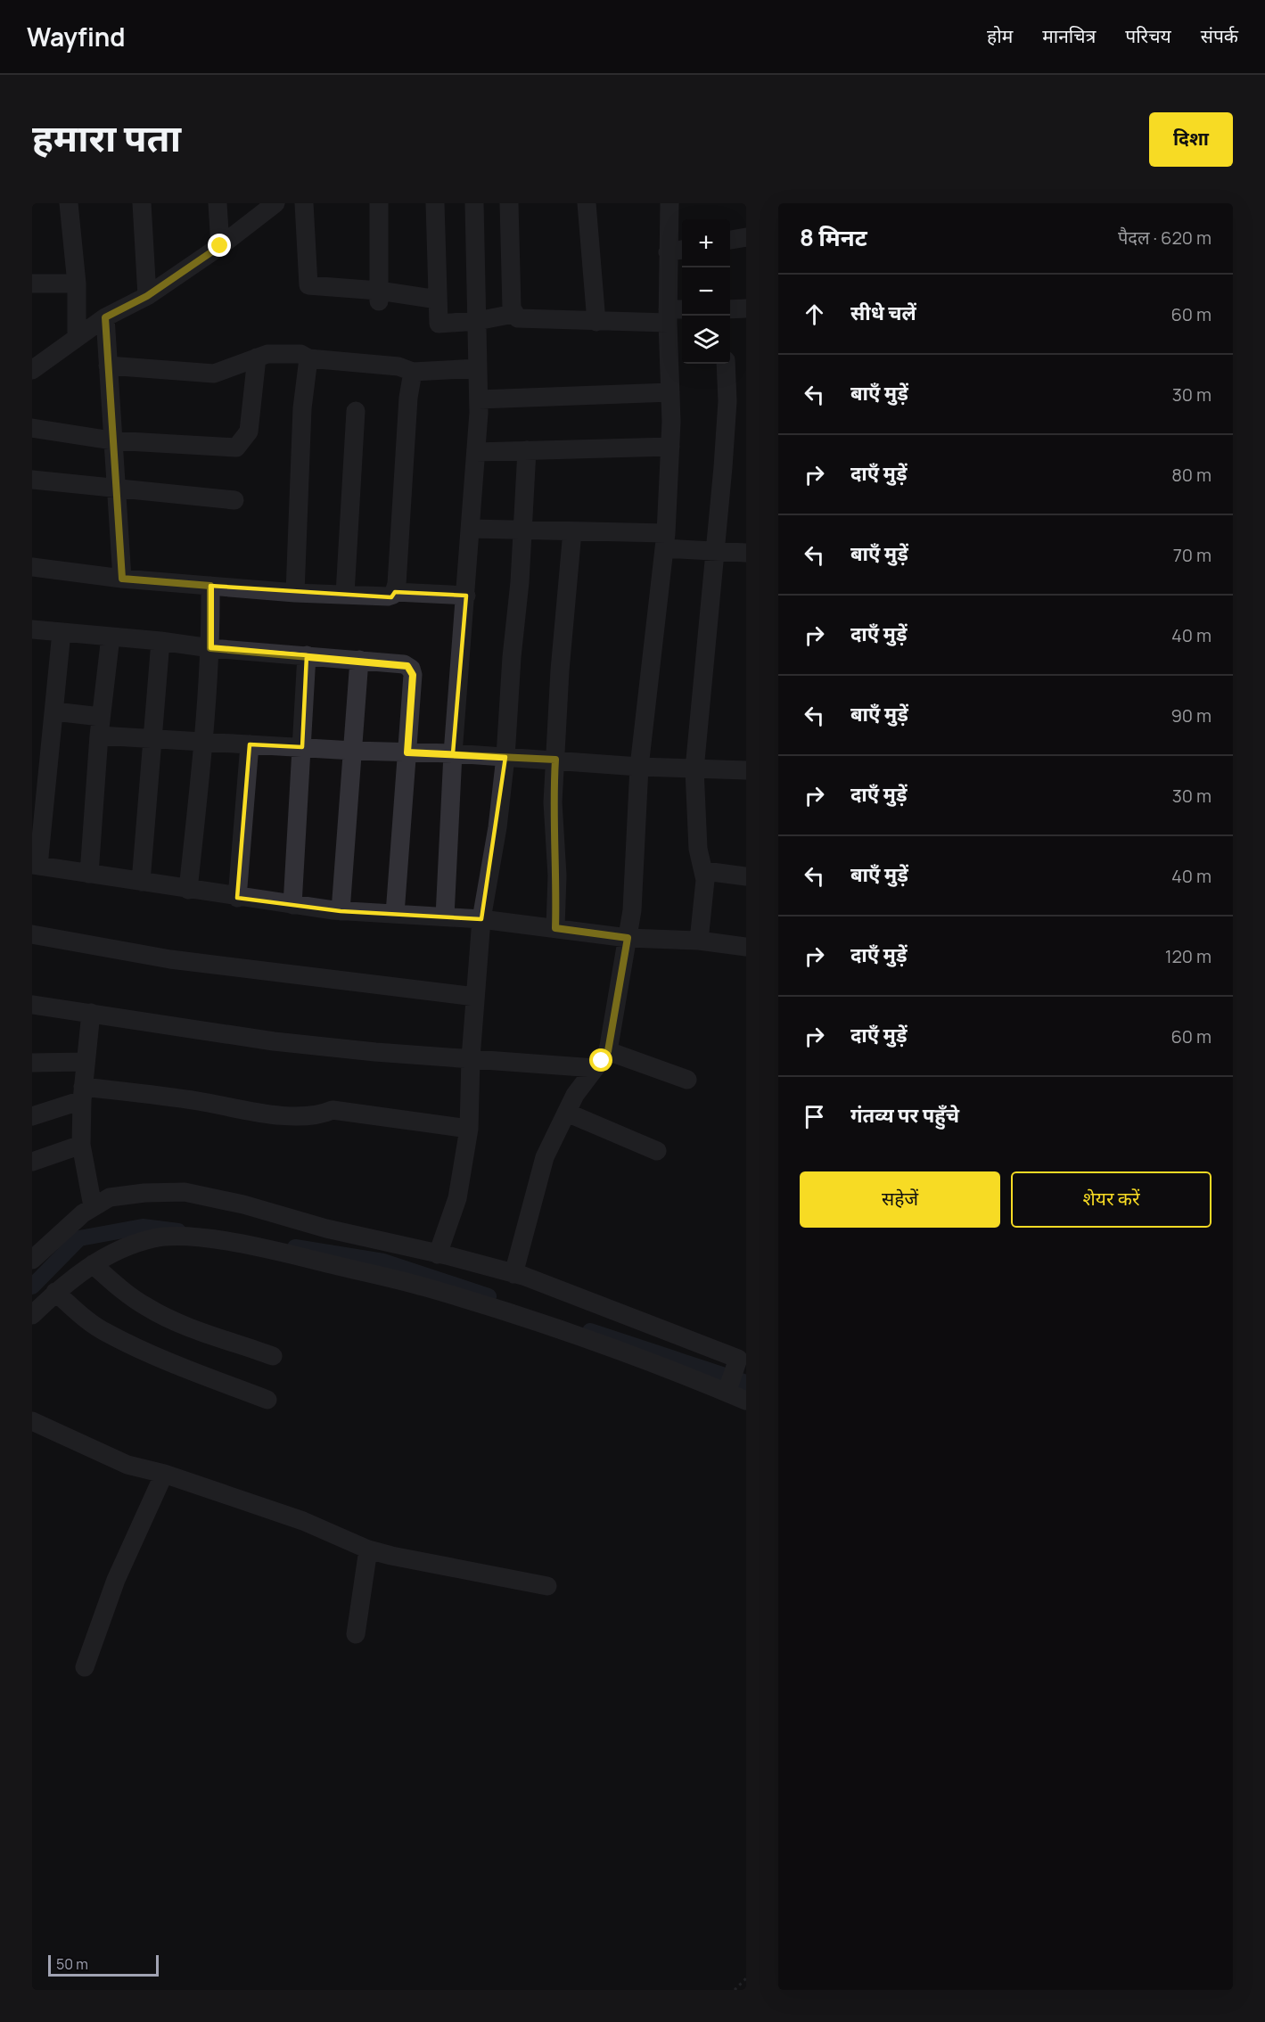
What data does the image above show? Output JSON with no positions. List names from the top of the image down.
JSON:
{
  "scale_bar": "50 m",
  "page": {
    "header": "Wayfind",
    "nav": [
      "होम",
      "मानचित्र",
      "परिचय",
      "संपर्क"
    ],
    "title": "हमारा पता",
    "buttons": [
      "दिशा",
      ["सहेजें", "शेयर करें"]
    ],
    "heading": ["8 मिनट", "पैदल · 620 m"],
    "map_buttons": ["+", "−"],
    "list": [
      ["सीधे चलें", "60 m"],
      ["बाएँ मुड़ें", "30 m"],
      ["दाएँ मुड़ें", "80 m"],
      ["बाएँ मुड़ें", "70 m"],
      ["दाएँ मुड़ें", "40 m"],
      ["बाएँ मुड़ें", "90 m"],
      ["दाएँ मुड़ें", "30 m"],
      ["बाएँ मुड़ें", "40 m"],
      ["दाएँ मुड़ें", "120 m"],
      ["दाएँ मुड़ें", "60 m"],
      "गंतव्य पर पहुँचे"
    ],
    "scale": "50 m"
  }
}
